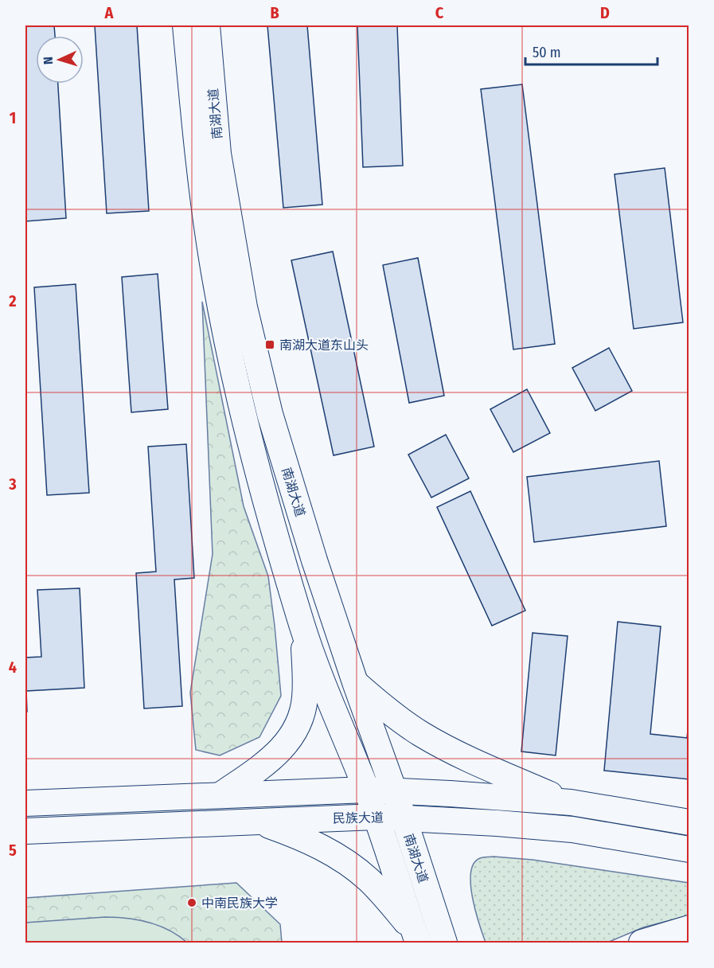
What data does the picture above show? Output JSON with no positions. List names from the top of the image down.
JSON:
{
  "streets": {
    "main road": ["南湖大道", "民族大道"]
  },
  "crossings": [
    ["南湖大道", "民族大道"]
  ],
  "places": {
    "transit": ["南湖大道东山头"],
    "other": ["中南民族大学"]
  },
  "scale_bar": "50 m",
  "north": "left",
  "grid": {
    "columns": [
      "A",
      "B",
      "C",
      "D"
    ],
    "rows": [
      "1",
      "2",
      "3",
      "4",
      "5"
    ]
  }
}
